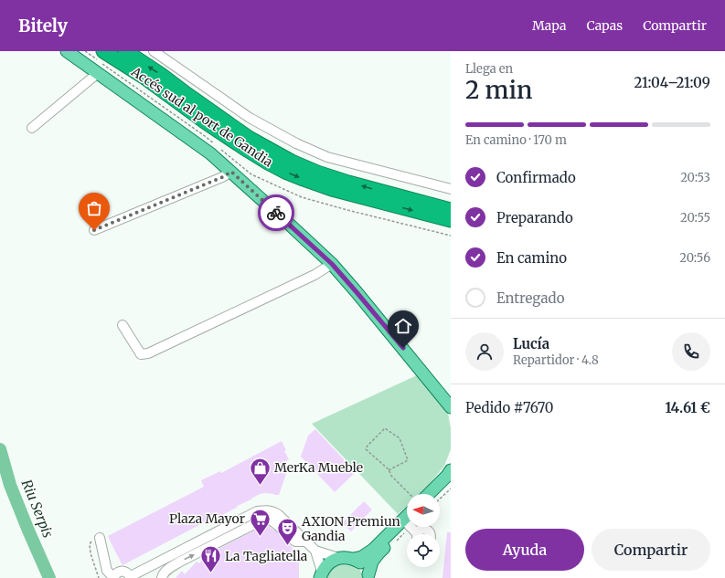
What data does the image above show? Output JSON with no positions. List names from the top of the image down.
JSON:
{
  "streets": {
    "highway": ["Accés sud al port de Gandia"]
  },
  "water": ["Riu Serpis"],
  "places": {
    "shop": ["MerKa Mueble"],
    "supermarket": ["Plaza Mayor"],
    "theatre": ["AXION Premiun Gandia"],
    "restaurant": ["La Tagliatella"]
  },
  "north": "left",
  "page": {
    "header": "Bitely",
    "nav": ["Mapa", "Capas", "Compartir"],
    "heading": ["2 min", "Llega en", "21:04–21:09"],
    "panel": [
      "Lucía",
      "Repartidor · 4.8",
      "Pedido #7670",
      "14.61 €"
    ],
    "bar": "En camino · 170 m",
    "list": [
      ["Confirmado", "20:53"],
      ["Preparando", "20:55"],
      ["En camino", "20:56"],
      "Entregado"
    ],
    "buttons": ["Ayuda", "Compartir"]
  }
}
